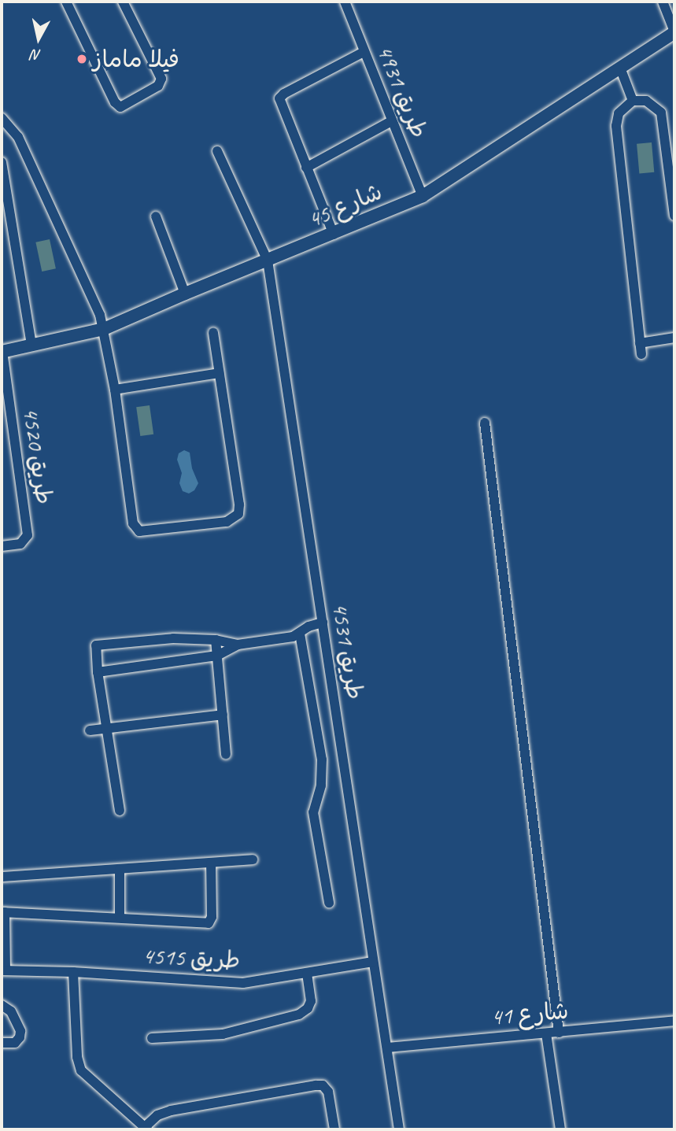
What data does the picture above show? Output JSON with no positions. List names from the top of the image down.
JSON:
{
  "streets": {
    "street": [
      "طريق 4931",
      "شارع 45",
      "طريق 4520",
      "طريق 4531",
      "طريق 4515",
      "شارع 41"
    ]
  },
  "crossings": [
    ["طريق 4931", "شارع 45"],
    ["شارع 45", "طريق 4520"],
    ["شارع 45", "طريق 4531"],
    ["طريق 4531", "طريق 4515"],
    ["طريق 4531", "شارع 41"]
  ],
  "places": ["فيلا ماماز"],
  "north": "bottom"
}
